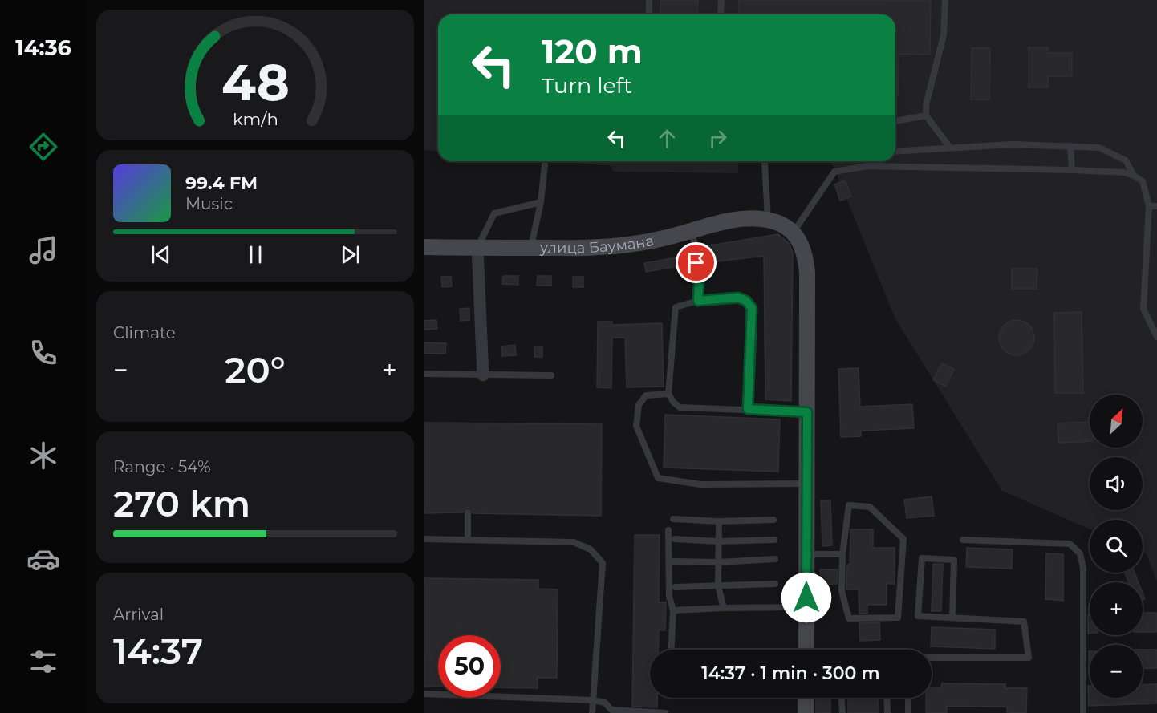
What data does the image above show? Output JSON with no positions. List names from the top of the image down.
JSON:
{
  "streets": {
    "main road": ["улица Баумана"]
  },
  "north": "top right",
  "page": {
    "tabs": "14:36",
    "turn": ["120 m", "Turn left"],
    "song": ["99.4 FM", "Music"],
    "tile": [
      "Climate",
      ["Range · 54%", "270 km"],
      ["Arrival", "14:37"]
    ],
    "heat": ["−", "20°", "+"],
    "map_buttons": ["+", "−"],
    "limit": "50",
    "trip": "14:37 · 1 min · 300 m",
    "gauge": ["48", "km/h"]
  }
}
